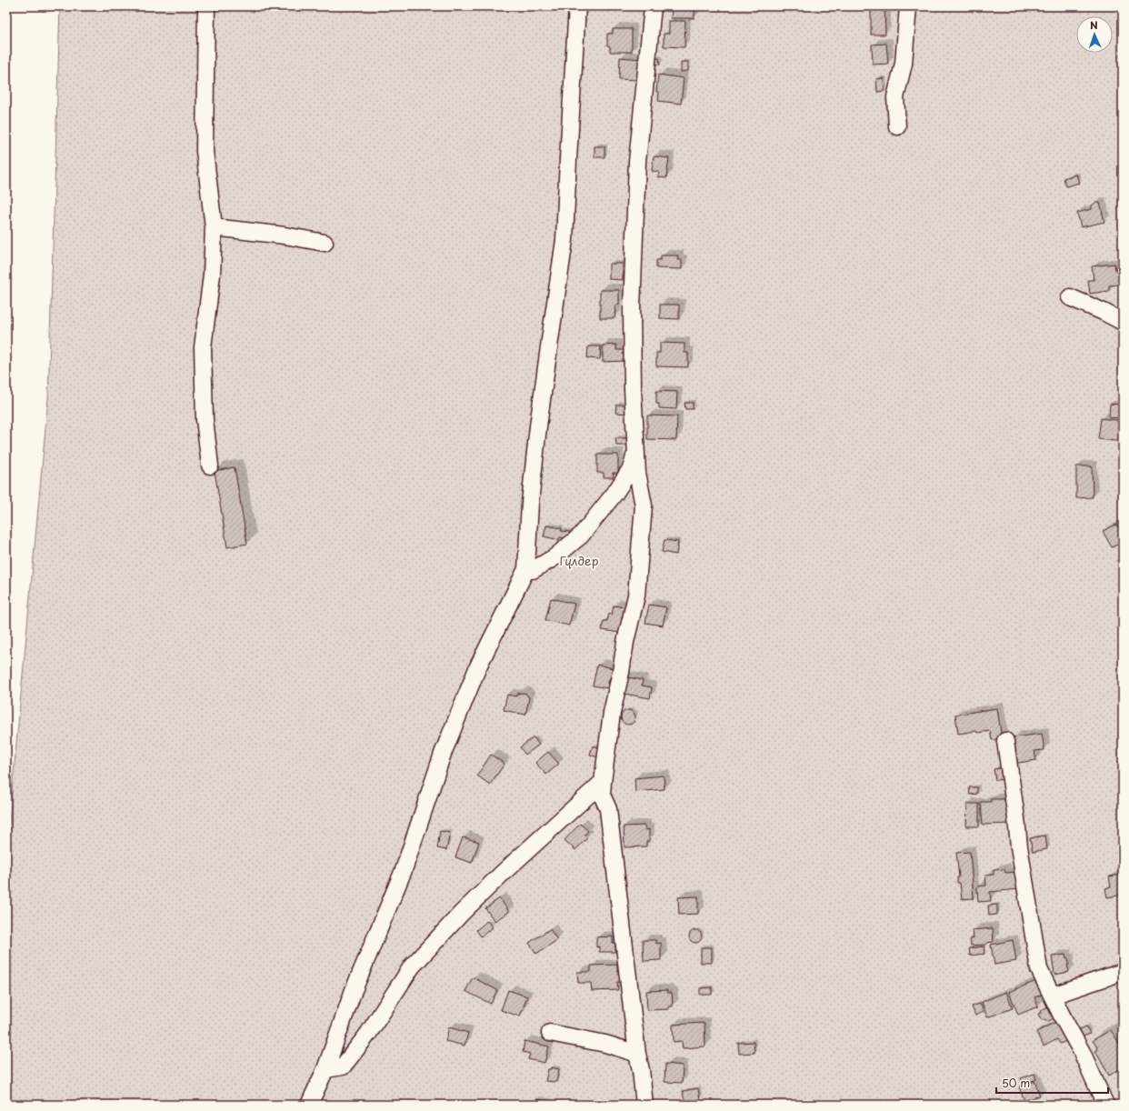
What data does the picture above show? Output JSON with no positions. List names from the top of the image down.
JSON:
{
  "parks": ["Гүлдер"],
  "scale_bar": "50 m",
  "north": "top"
}
